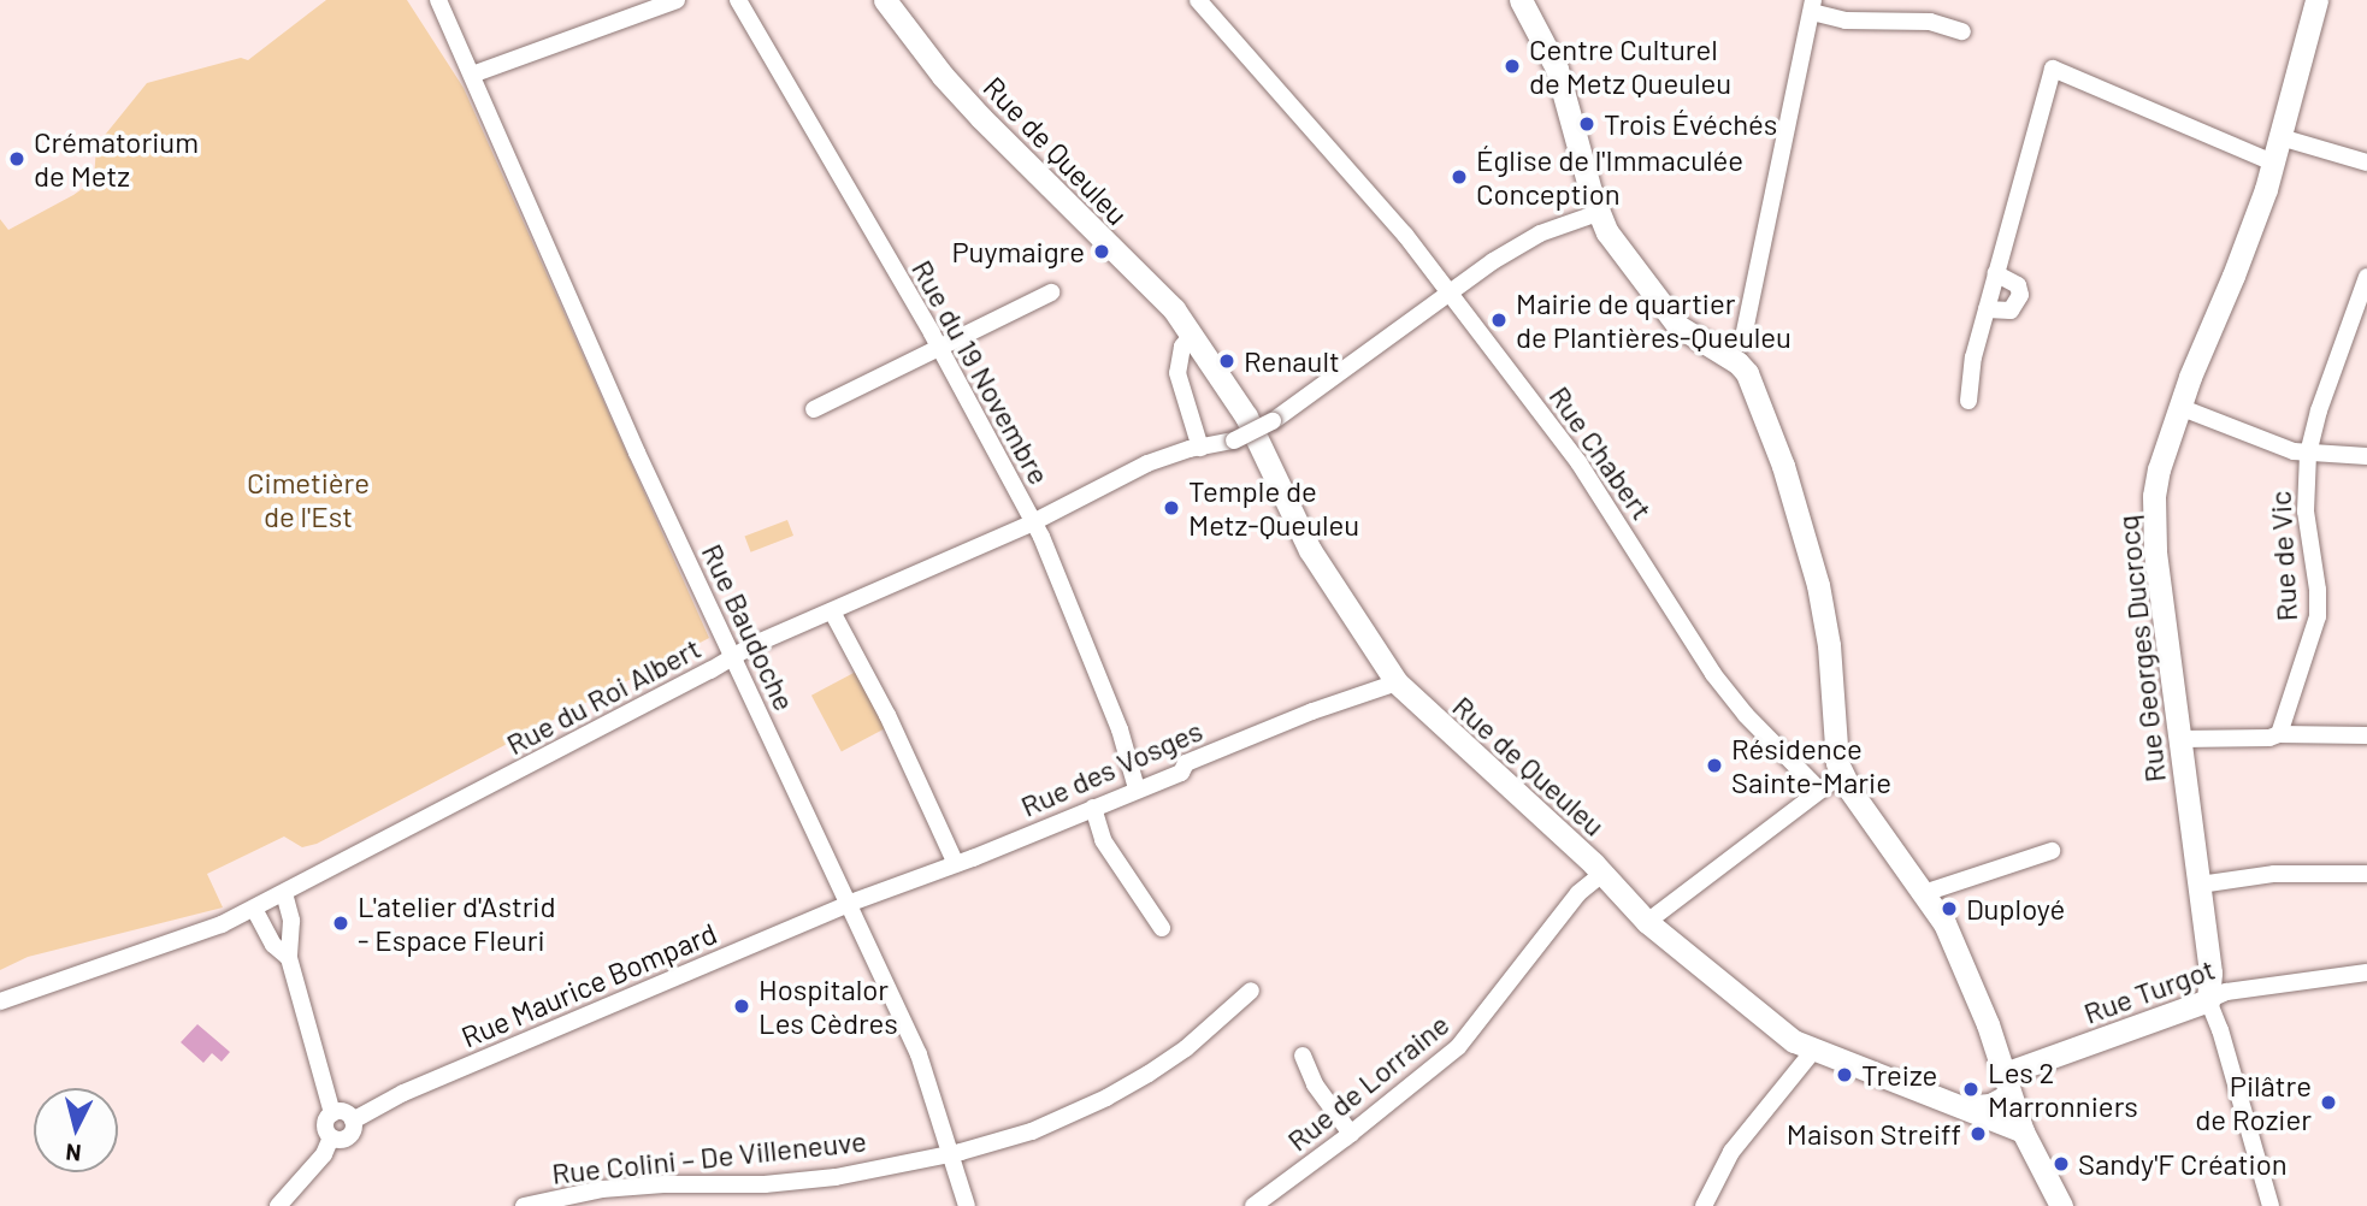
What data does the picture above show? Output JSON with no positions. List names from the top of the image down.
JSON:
{
  "streets": {
    "street": [
      "Rue de Queuleu",
      "Rue du 19 Novembre",
      "Rue Chabert",
      "Rue de Vic",
      "Rue Baudoche",
      "Rue Georges Ducrocq",
      "Rue du Roi Albert",
      "Rue des Vosges",
      "Rue Maurice Bompard",
      "Rue Turgot",
      "Rue de Lorraine",
      "Rue Colini – De Villeneuve"
    ]
  },
  "crossings": [
    ["Rue de Queuleu", "Rue des Vosges"],
    ["Rue de Queuleu", "Rue de Lorraine"],
    ["Rue du 19 Novembre", "Rue du Roi Albert"],
    ["Rue du 19 Novembre", "Rue des Vosges"],
    ["Rue Chabert", "Rue du Roi Albert"],
    ["Rue Baudoche", "Rue du Roi Albert"],
    ["Rue Baudoche", "Rue des Vosges"],
    ["Rue Baudoche", "Rue Maurice Bompard"],
    ["Rue Baudoche", "Rue Colini – De Villeneuve"],
    ["Rue Georges Ducrocq", "Rue Turgot"],
    ["Rue des Vosges", "Rue Maurice Bompard"]
  ],
  "parks": ["Cimetière de l'Est"],
  "places": [
    "Centre Culturel de Metz Queuleu",
    "Trois Évéchés",
    "Crématorium de Metz",
    "Église de l'Immaculée Conception",
    "Puymaigre",
    "Mairie de quartier de Plantières-Queuleu",
    "Renault",
    "Temple de Metz-Queuleu",
    "Résidence Sainte-Marie",
    "Duployé",
    "L'atelier d'Astrid - Espace Fleuri",
    "Hospitalor Les Cèdres",
    "Treize",
    "Les 2 Marronniers",
    "Pilâtre de Rozier",
    "Maison Streiff",
    "Sandy'F Création"
  ],
  "north": "bottom"
}
